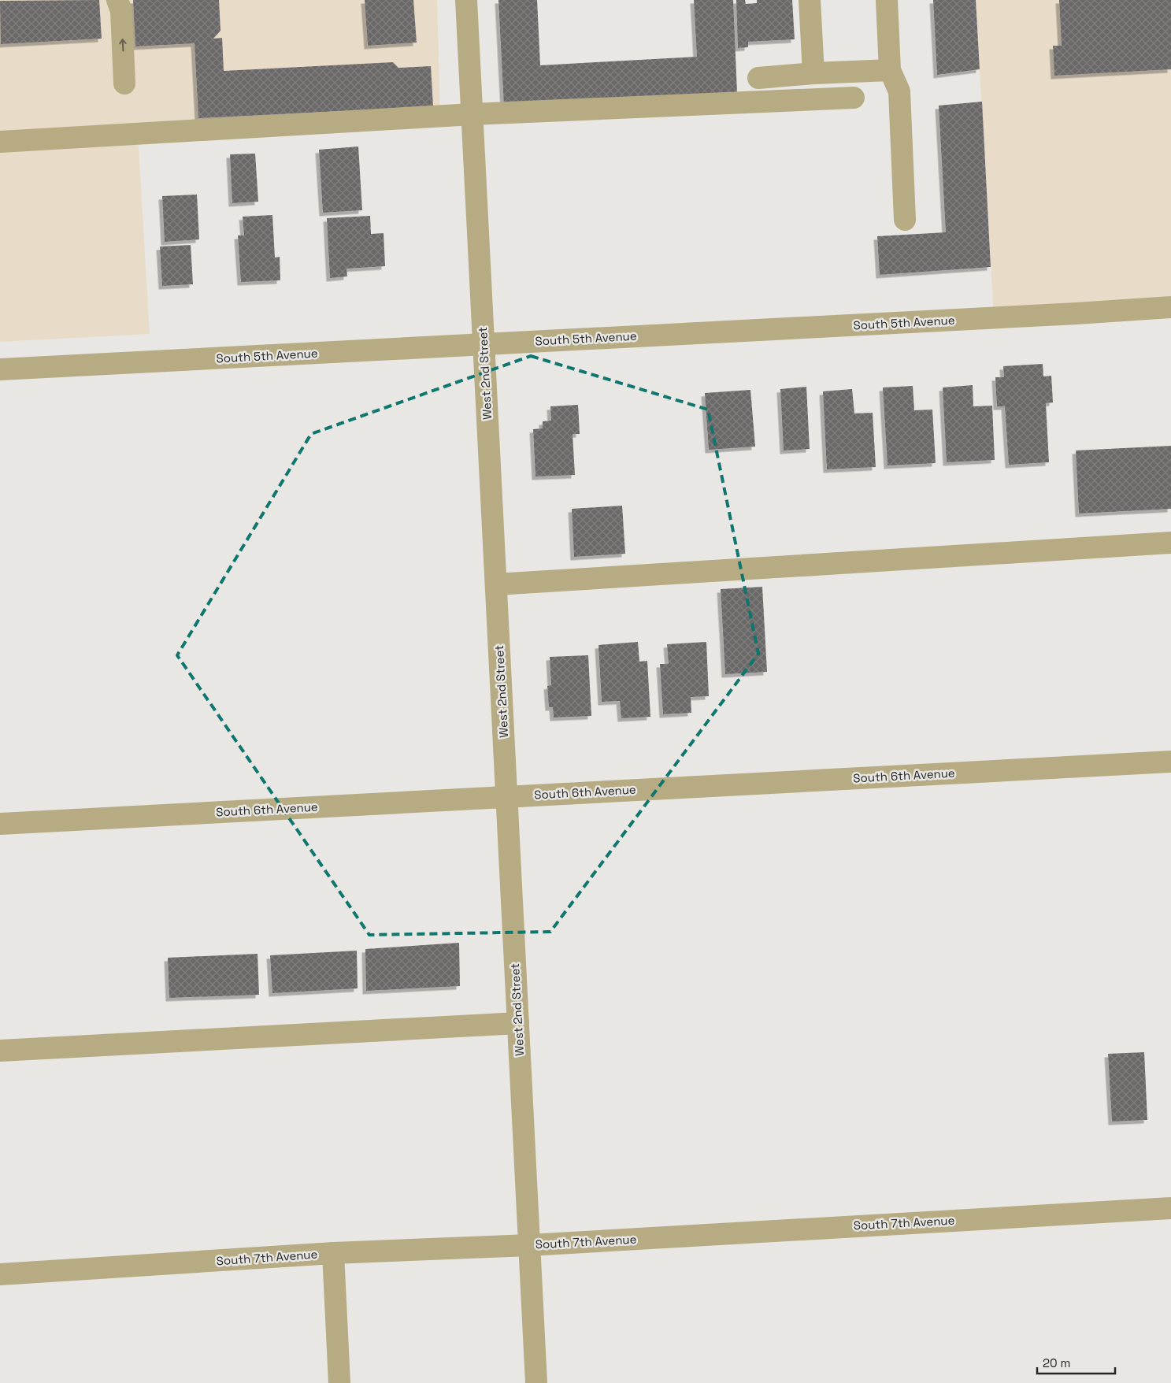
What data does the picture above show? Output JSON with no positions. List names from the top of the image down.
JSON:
{
  "streets": {
    "street": [
      "South 5th Avenue",
      "West 2nd Street",
      "South 6th Avenue",
      "South 7th Avenue"
    ]
  },
  "crossings": [
    ["South 5th Avenue", "West 2nd Street"],
    ["West 2nd Street", "South 6th Avenue"],
    ["West 2nd Street", "South 7th Avenue"]
  ],
  "scale_bar": "20 m"
}
